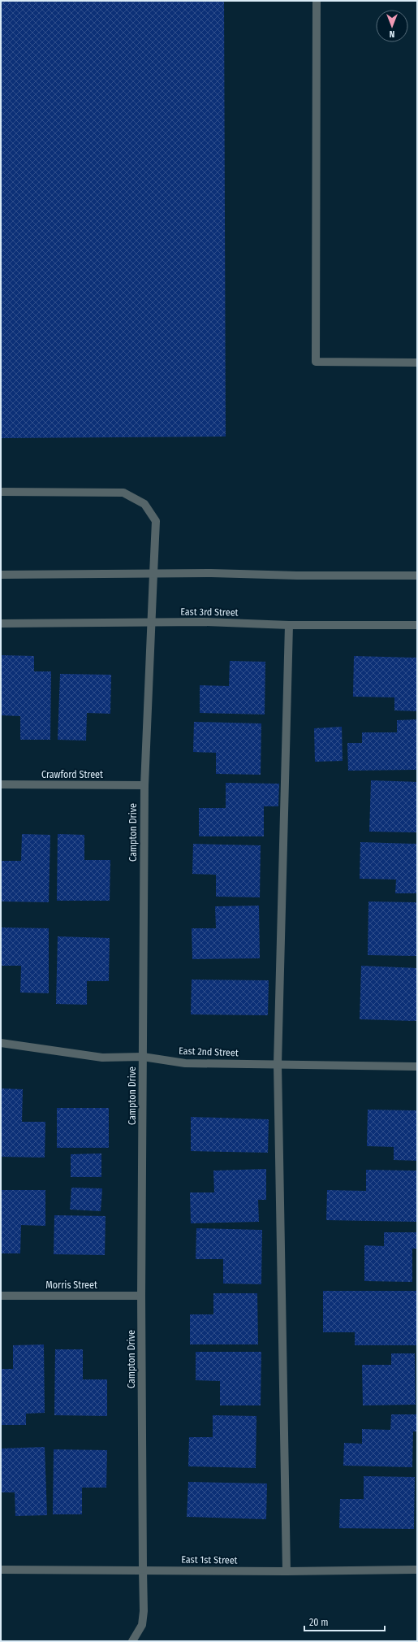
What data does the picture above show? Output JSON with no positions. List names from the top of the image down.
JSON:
{
  "streets": {
    "street": [
      "East 3rd Street",
      "Crawford Street",
      "Campton Drive",
      "East 2nd Street",
      "Morris Street",
      "East 1st Street"
    ]
  },
  "crossings": [
    ["East 3rd Street", "Campton Drive"],
    ["Crawford Street", "Campton Drive"],
    ["Campton Drive", "East 2nd Street"],
    ["Campton Drive", "Morris Street"],
    ["Campton Drive", "East 1st Street"]
  ],
  "scale_bar": "20 m",
  "north": "bottom"
}
